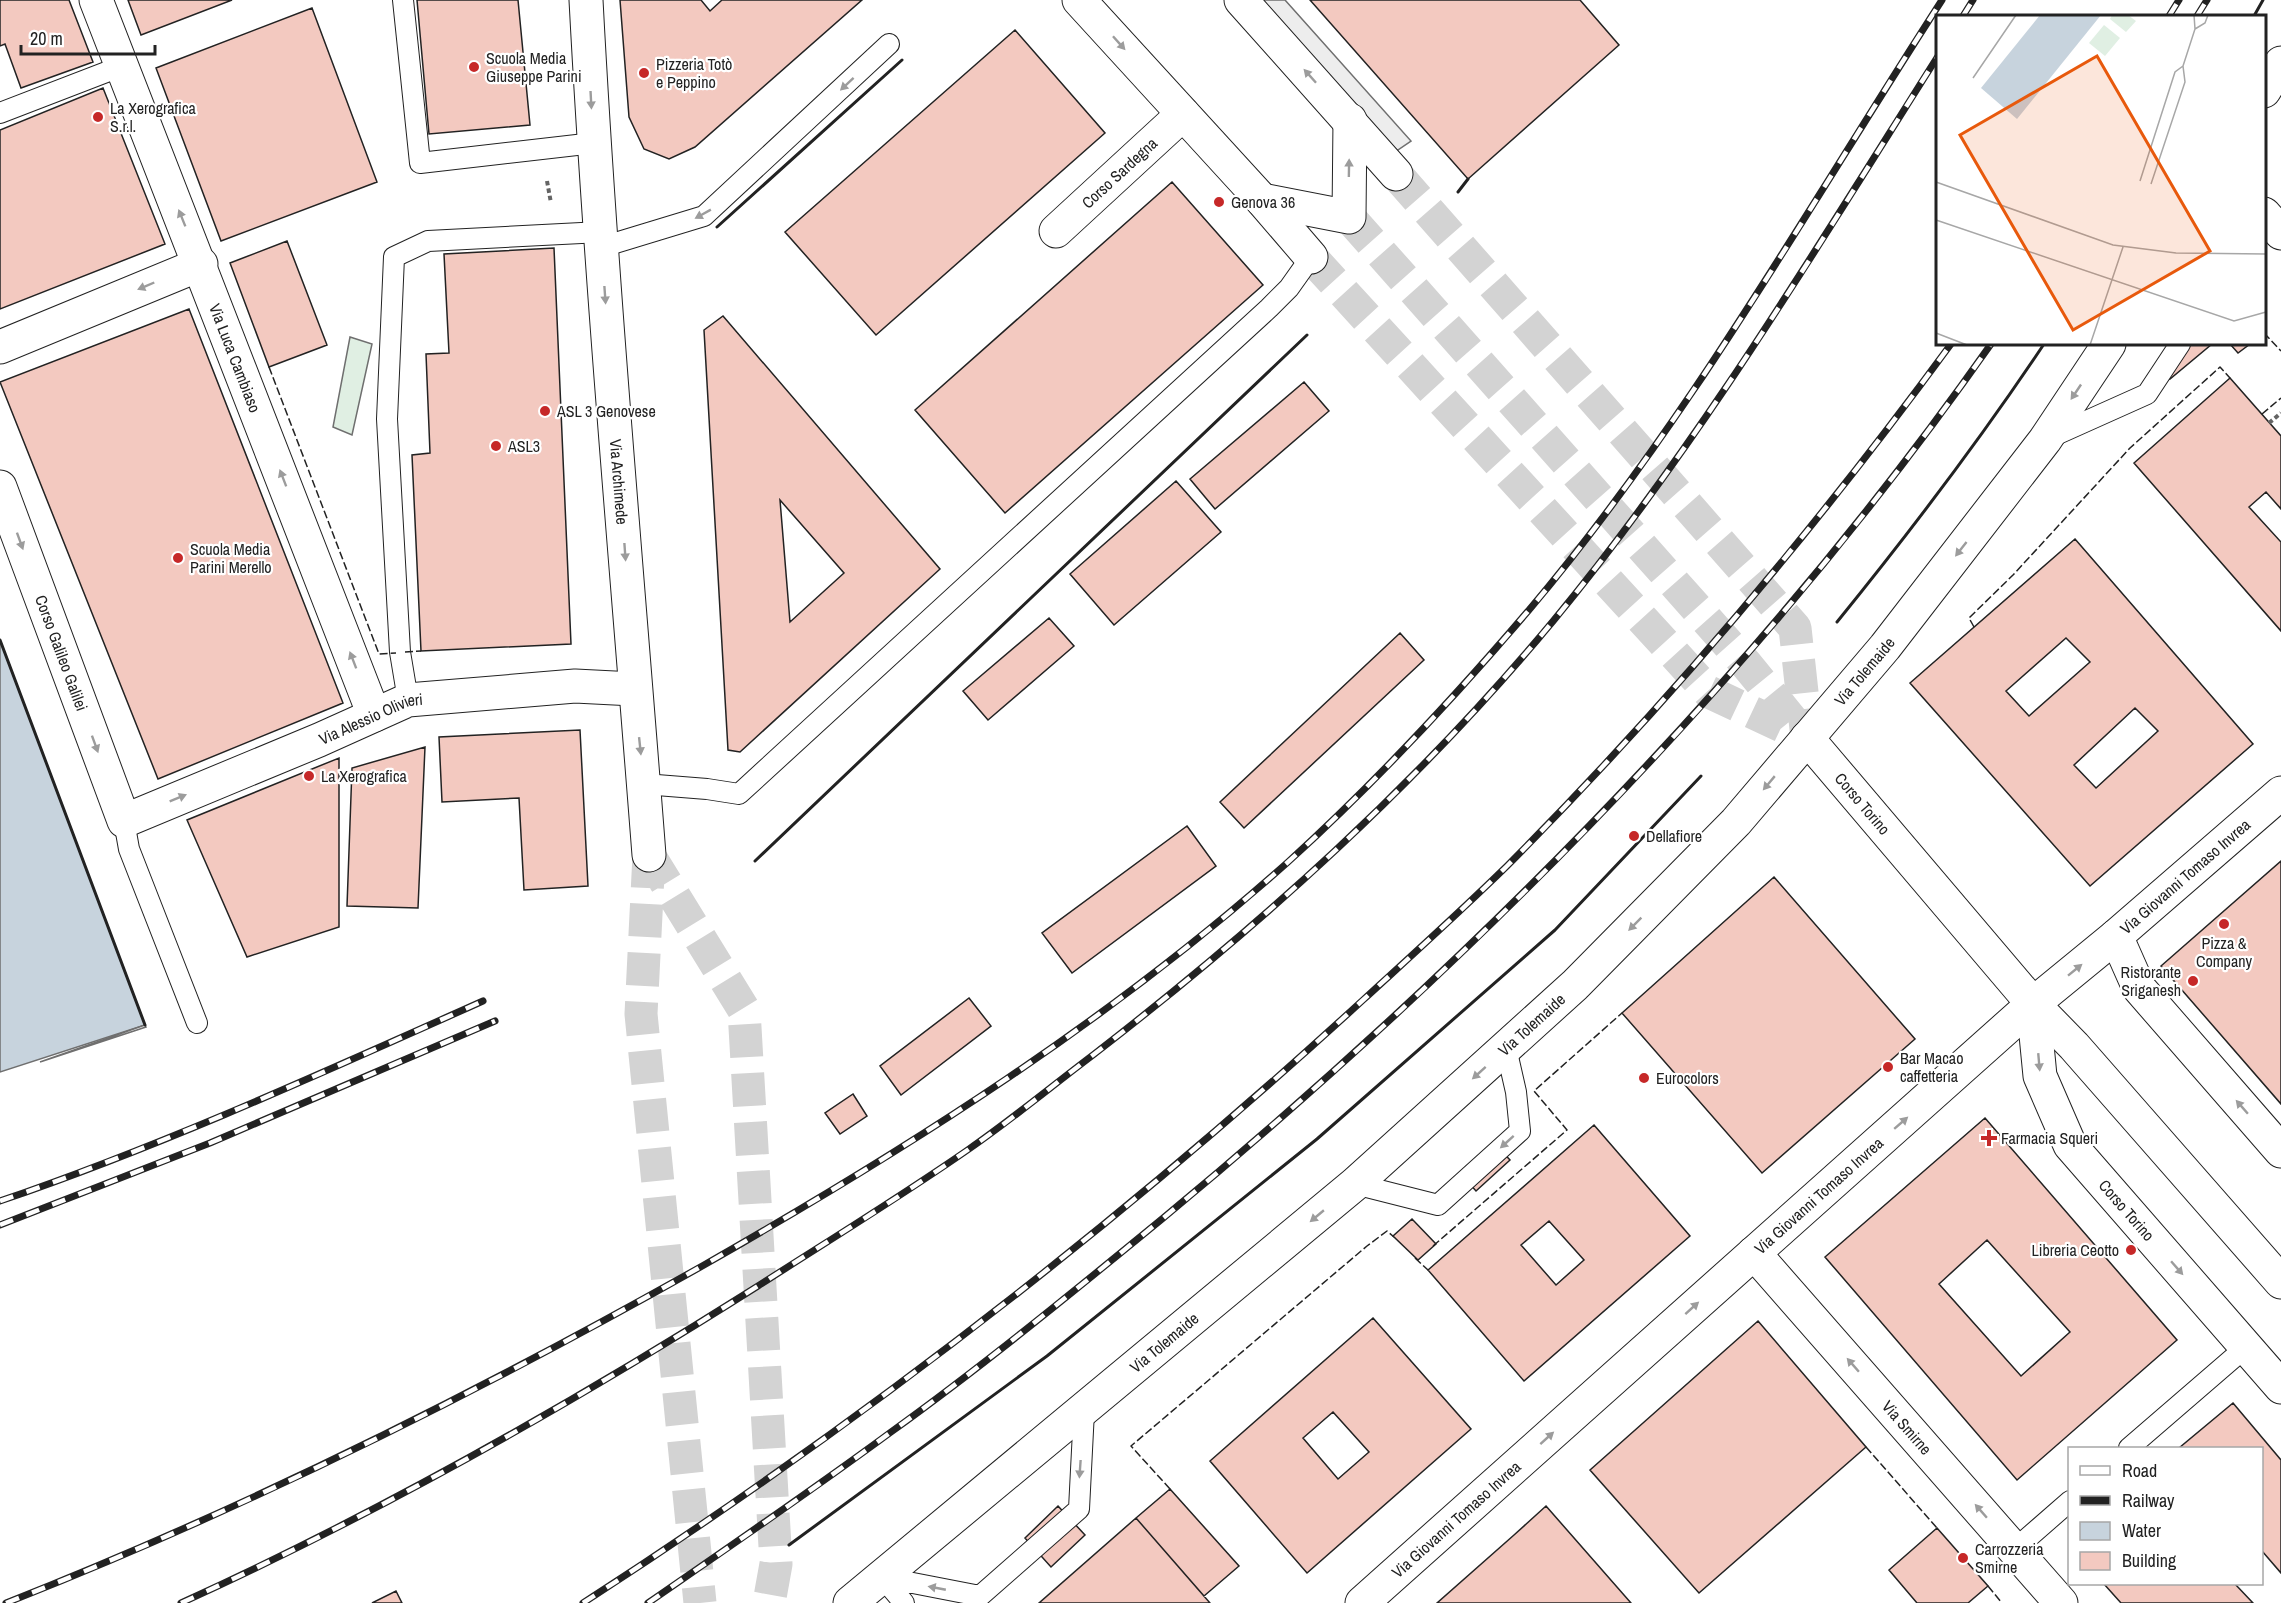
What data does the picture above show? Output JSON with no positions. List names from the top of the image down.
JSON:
{
  "streets": {
    "main road": [
      "Corso Sardegna",
      "Via Luca Cambiaso",
      "Via Archimede",
      "Corso Galileo Galilei",
      "Via Tolemaide",
      "Via Alessio Olivieri",
      "Corso Torino",
      "Via Giovanni Tomaso Invrea",
      "Via Smirne"
    ]
  },
  "crossings": [
    ["Via Luca Cambiaso", "Via Alessio Olivieri"],
    ["Via Archimede", "Via Alessio Olivieri"],
    ["Corso Galileo Galilei", "Via Alessio Olivieri"],
    ["Via Tolemaide", "Corso Torino"],
    ["Corso Torino", "Via Giovanni Tomaso Invrea"],
    ["Via Giovanni Tomaso Invrea", "Via Smirne"]
  ],
  "one_way": [
    "Via Luca Cambiaso",
    "Via Archimede",
    "Corso Galileo Galilei",
    "Via Tolemaide",
    "Via Alessio Olivieri",
    "Via Giovanni Tomaso Invrea",
    "Via Smirne"
  ],
  "places": {
    "other": [
      "Scuola Media Giuseppe Parini",
      "Pizzeria Totò e Peppino",
      "La Xerografica S.r.l.",
      "Genova 36",
      "ASL 3 Genovese",
      "ASL3",
      "Scuola Media Parini Merello",
      "La Xerografica",
      "Dellafiore",
      "Pizza & Company",
      "Ristorante Sriganesh",
      "Bar Macao caffetteria",
      "Eurocolors",
      "Libreria Ceotto",
      "Carrozzeria Smirne"
    ],
    "health": ["Farmacia Squeri"]
  },
  "legend": [
    "Road",
    "Railway",
    "Water",
    "Building"
  ],
  "scale_bar": "20 m"
}
